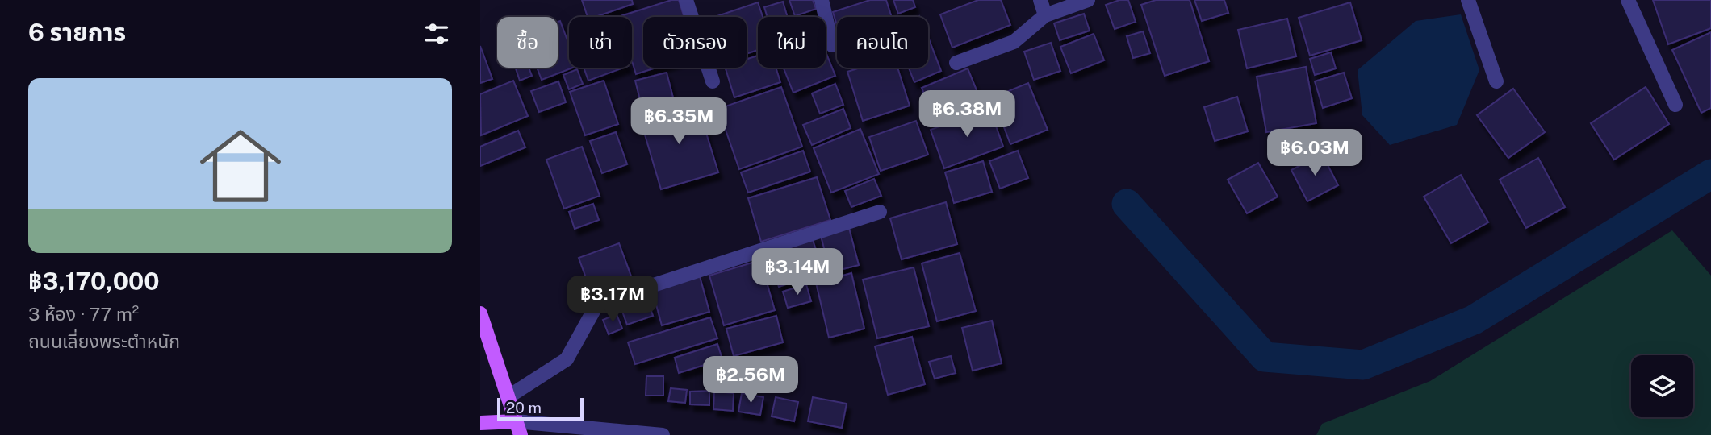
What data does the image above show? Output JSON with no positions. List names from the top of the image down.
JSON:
{
  "scale_bar": "20 m",
  "page": {
    "heading": "6 รายการ",
    "chip": [
      "ซื้อ",
      "เช่า",
      "ตัวกรอง",
      "ใหม่",
      "คอนโด"
    ],
    "list": [
      {
        "name": "฿3,170,000",
        "note": "3 ห้อง · 77 m² · ถนนเลี่ยงพระตำหนัก"
      }
    ],
    "price": [
      "฿6.38M",
      "฿6.35M",
      "฿6.03M",
      "฿3.14M",
      "฿3.17M",
      "฿2.56M"
    ],
    "scale": "20 m"
  }
}
